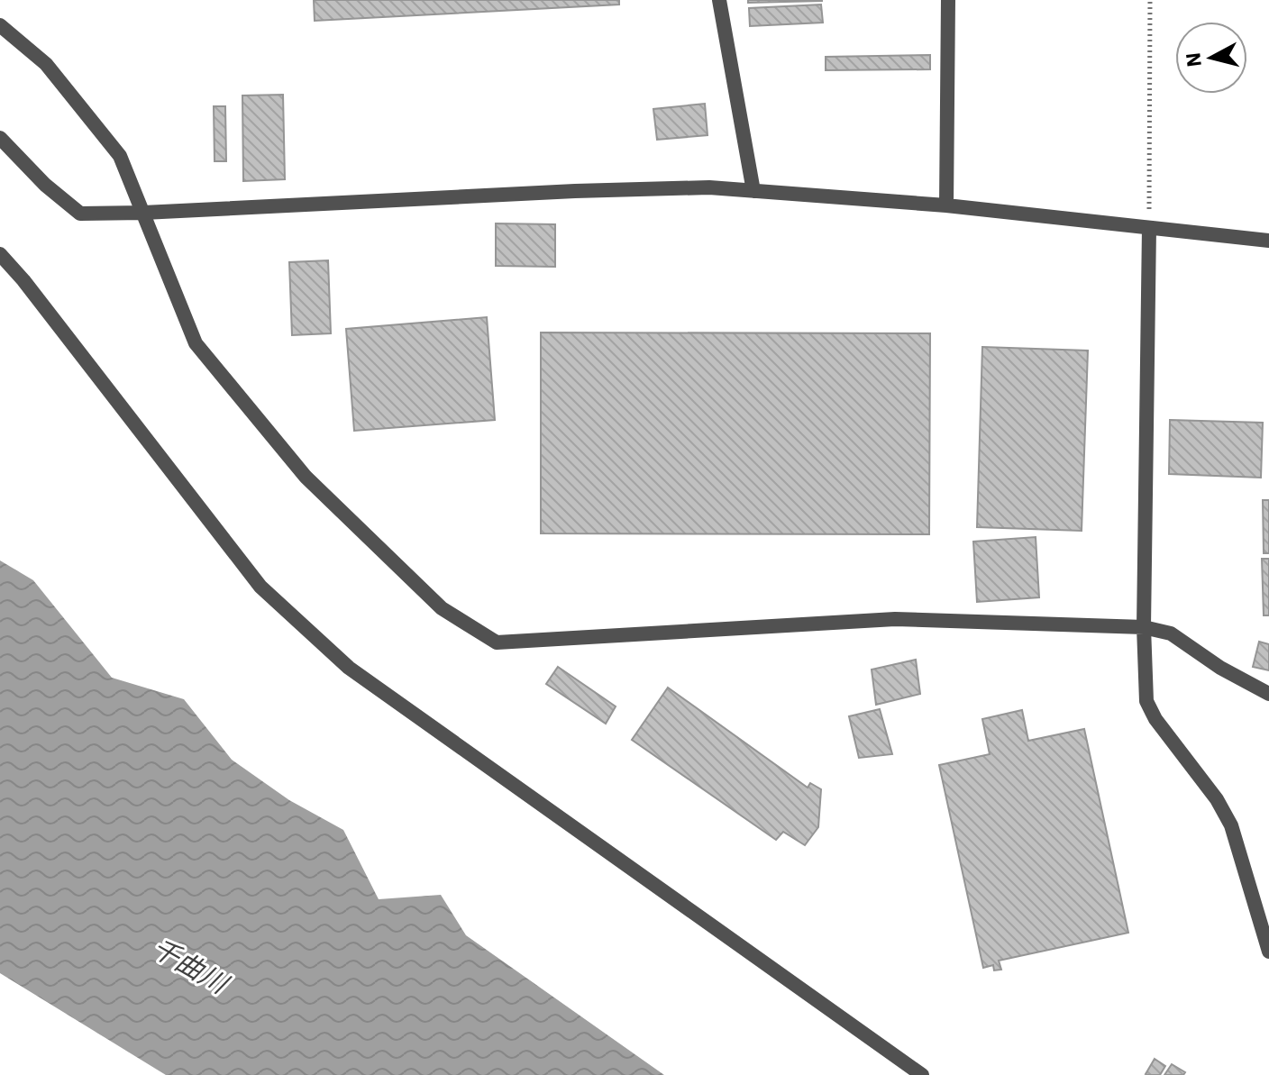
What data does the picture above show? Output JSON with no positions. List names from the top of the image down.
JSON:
{
  "water": ["千曲川"],
  "north": "left"
}
